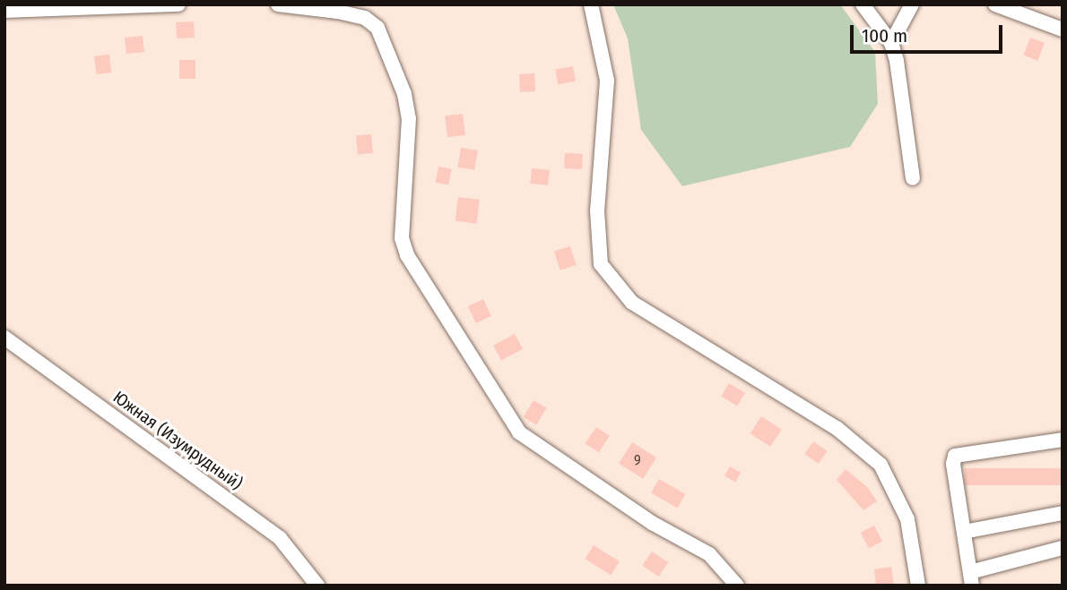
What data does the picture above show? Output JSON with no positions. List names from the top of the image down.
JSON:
{
  "streets": {
    "street": ["Южная (Изумрудный)"]
  },
  "house_numbers": ["9"],
  "scale_bar": "100 m"
}
